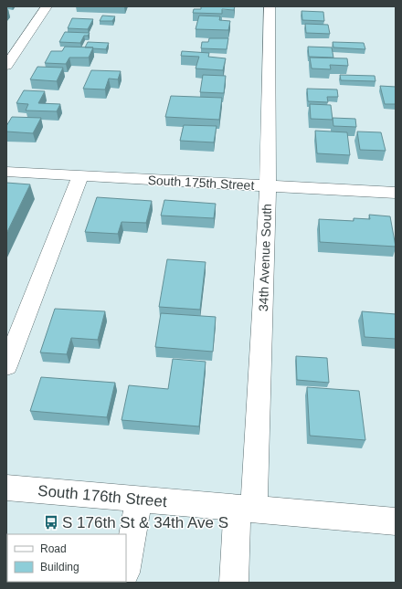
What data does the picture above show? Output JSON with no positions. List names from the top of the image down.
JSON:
{
  "streets": {
    "street": ["South 175th Street", "34th Avenue South", "South 176th Street"]
  },
  "crossings": [
    ["South 175th Street", "34th Avenue South"],
    ["34th Avenue South", "South 176th Street"]
  ],
  "places": {
    "bus stop": ["S 176th St & 34th Ave S"]
  },
  "legend": ["Road", "Building"]
}
